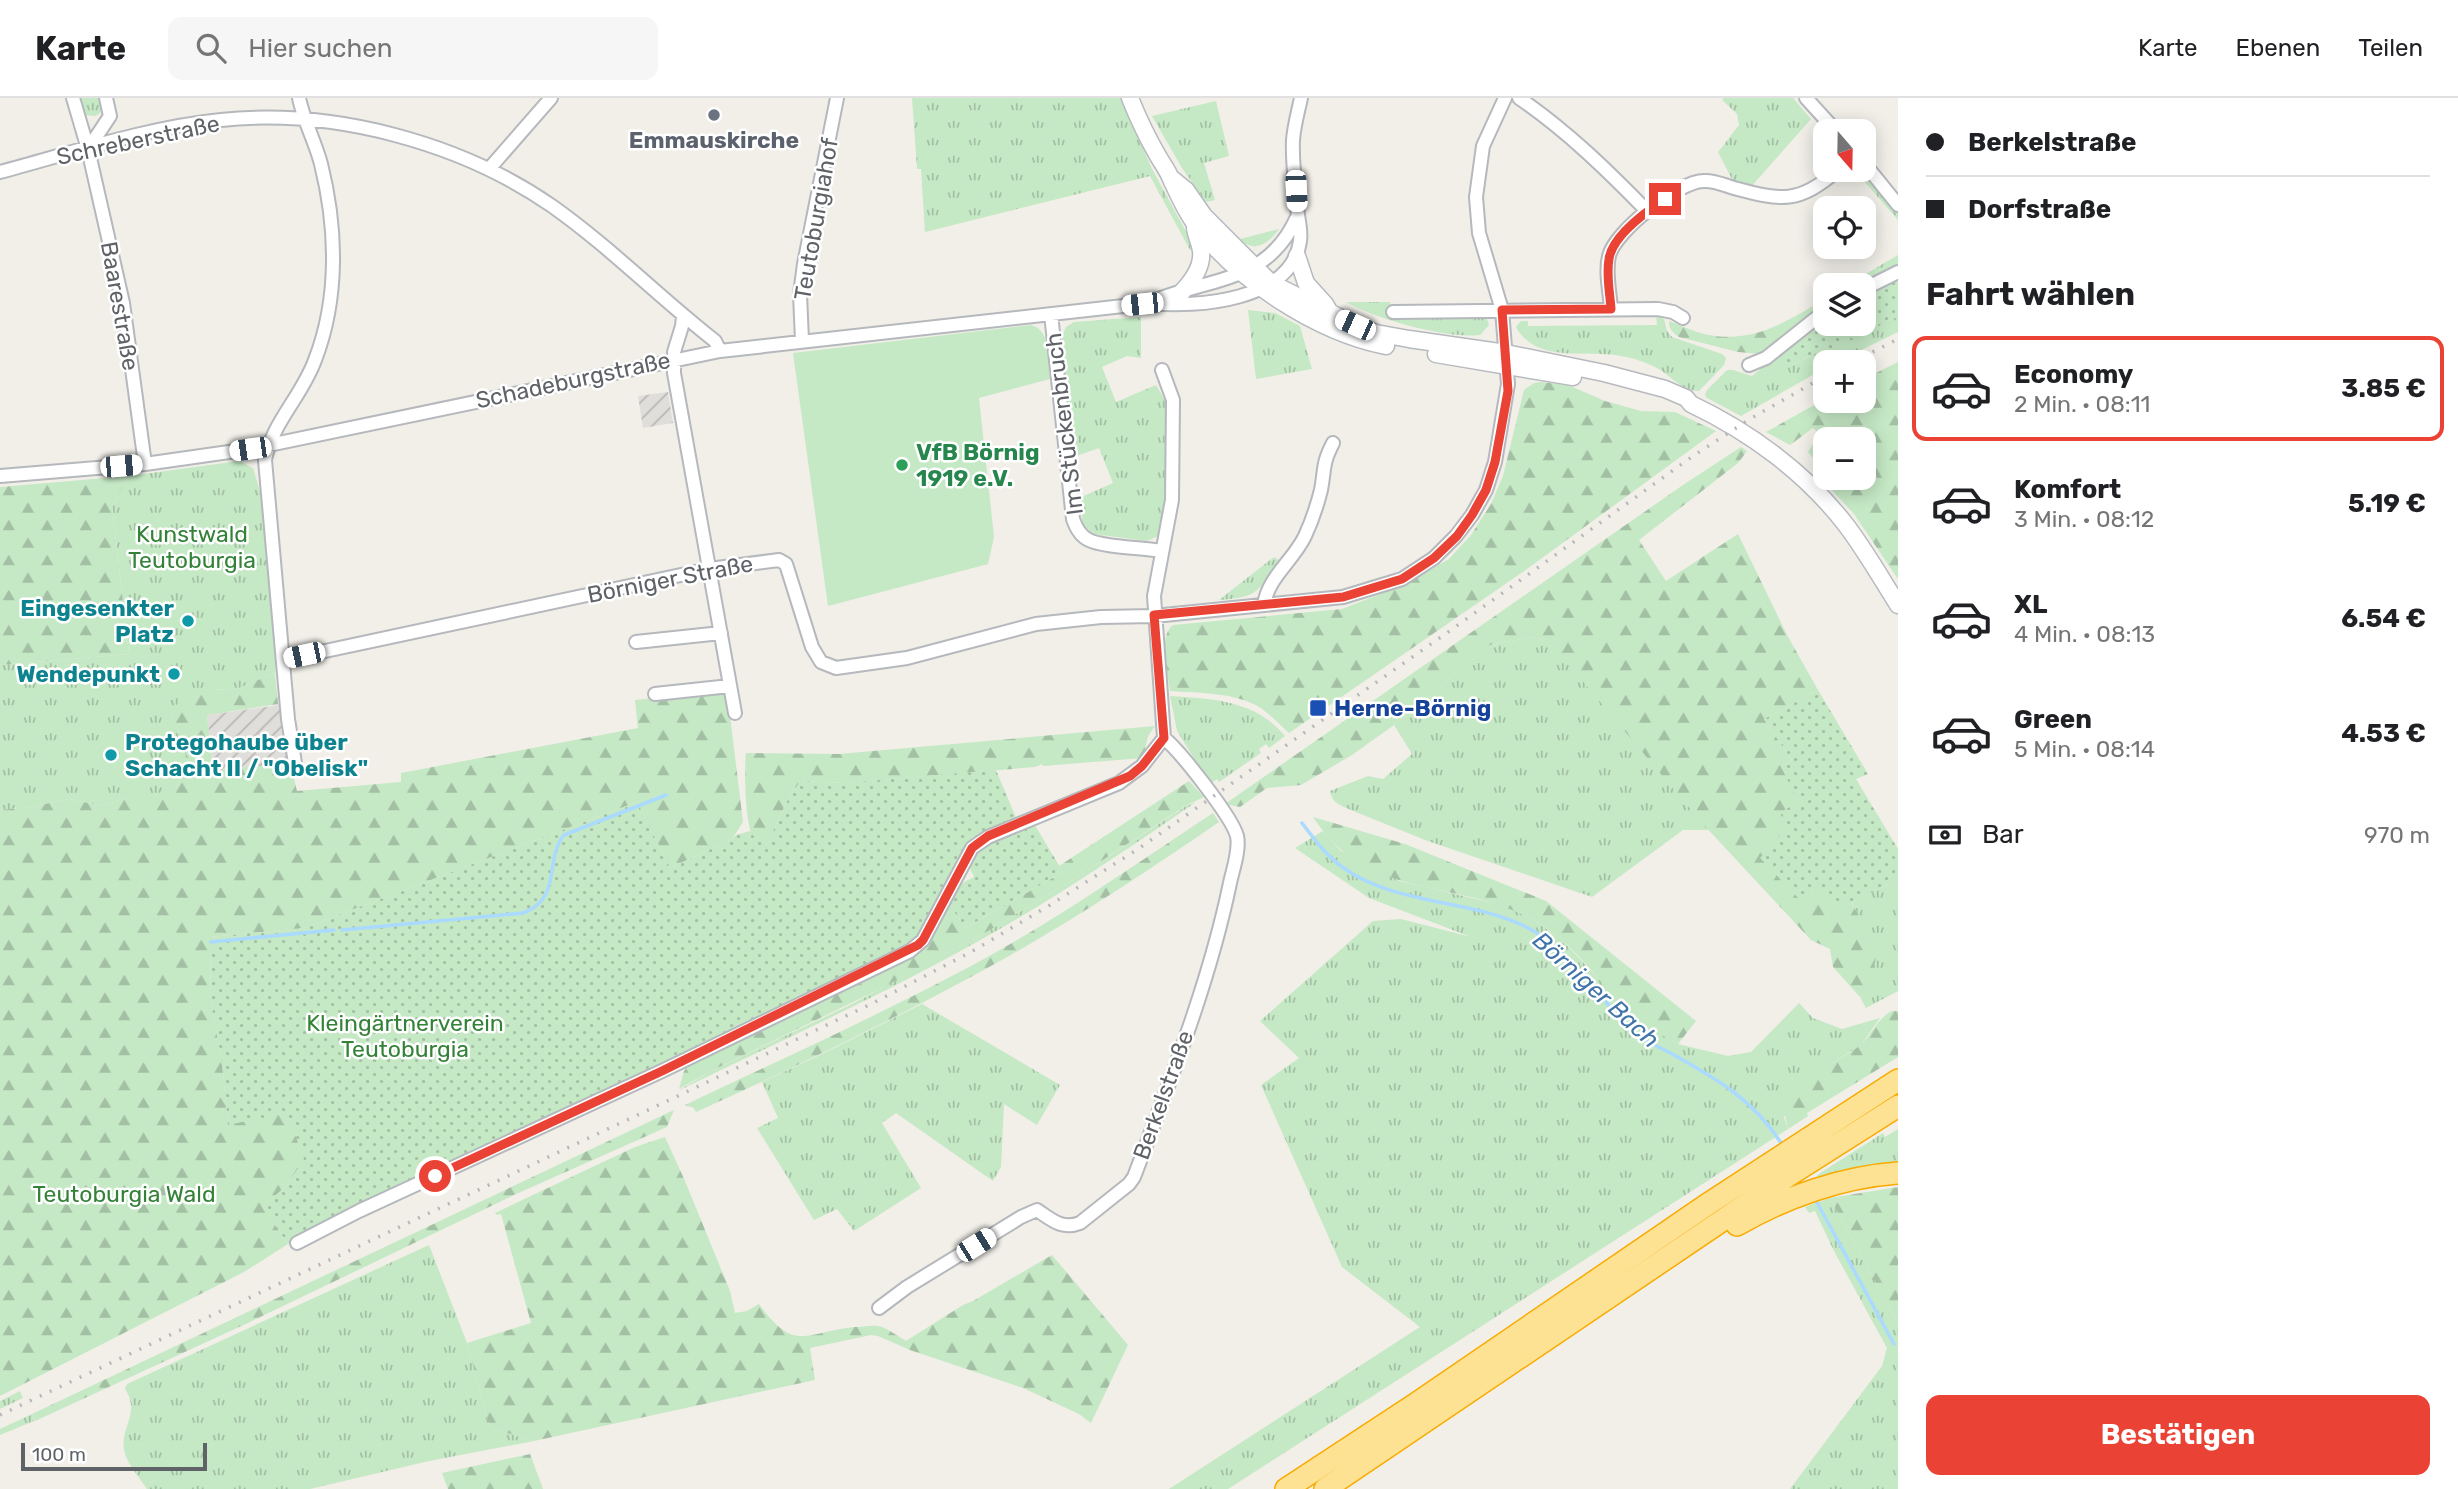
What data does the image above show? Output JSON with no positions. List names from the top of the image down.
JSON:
{
  "streets": {
    "street": [
      "Schreberstraße",
      "Teutoburgiahof",
      "Baarestraße",
      "Schadeburgstraße",
      "Im Stückenbruch",
      "Börniger Straße",
      "Berkelstraße"
    ]
  },
  "crossings": [
    ["Schreberstraße", "Baarestraße"],
    ["Schreberstraße", "Schadeburgstraße"],
    ["Teutoburgiahof", "Schadeburgstraße"],
    ["Baarestraße", "Schadeburgstraße"],
    ["Schadeburgstraße", "Im Stückenbruch"]
  ],
  "water": ["Börniger Bach"],
  "parks": ["Kunstwald Teutoburgia", "Kleingärtnerverein Teutoburgia", "Teutoburgia Wald"],
  "places": {
    "other": [
      "Emmauskirche",
      "VfB Börnig 1919 e.V.",
      "Eingesenkter Platz",
      "Wendepunkt",
      "Protegohaube über Schacht II / \"Obelisk\""
    ],
    "transit": ["Herne-Börnig"]
  },
  "scale_bar": "100 m",
  "north": "bottom",
  "page": {
    "header": "Karte",
    "search": "Hier suchen",
    "nav": ["Karte", "Ebenen", "Teilen"],
    "banner": ["Berkelstraße", "Dorfstraße"],
    "map_buttons": ["+", "−"],
    "heading": "Fahrt wählen",
    "list": [
      {
        "name": "Economy",
        "note": "2 Min. · 08:11",
        "value": "3.85 €"
      },
      {
        "name": "Komfort",
        "note": "3 Min. · 08:12",
        "value": "5.19 €"
      },
      {
        "name": "XL",
        "note": "4 Min. · 08:13",
        "value": "6.54 €"
      },
      {
        "name": "Green",
        "note": "5 Min. · 08:14",
        "value": "4.53 €"
      }
    ],
    "pay": ["Bar", "970 m"],
    "buttons": "Bestätigen",
    "scale": "100 m"
  }
}
